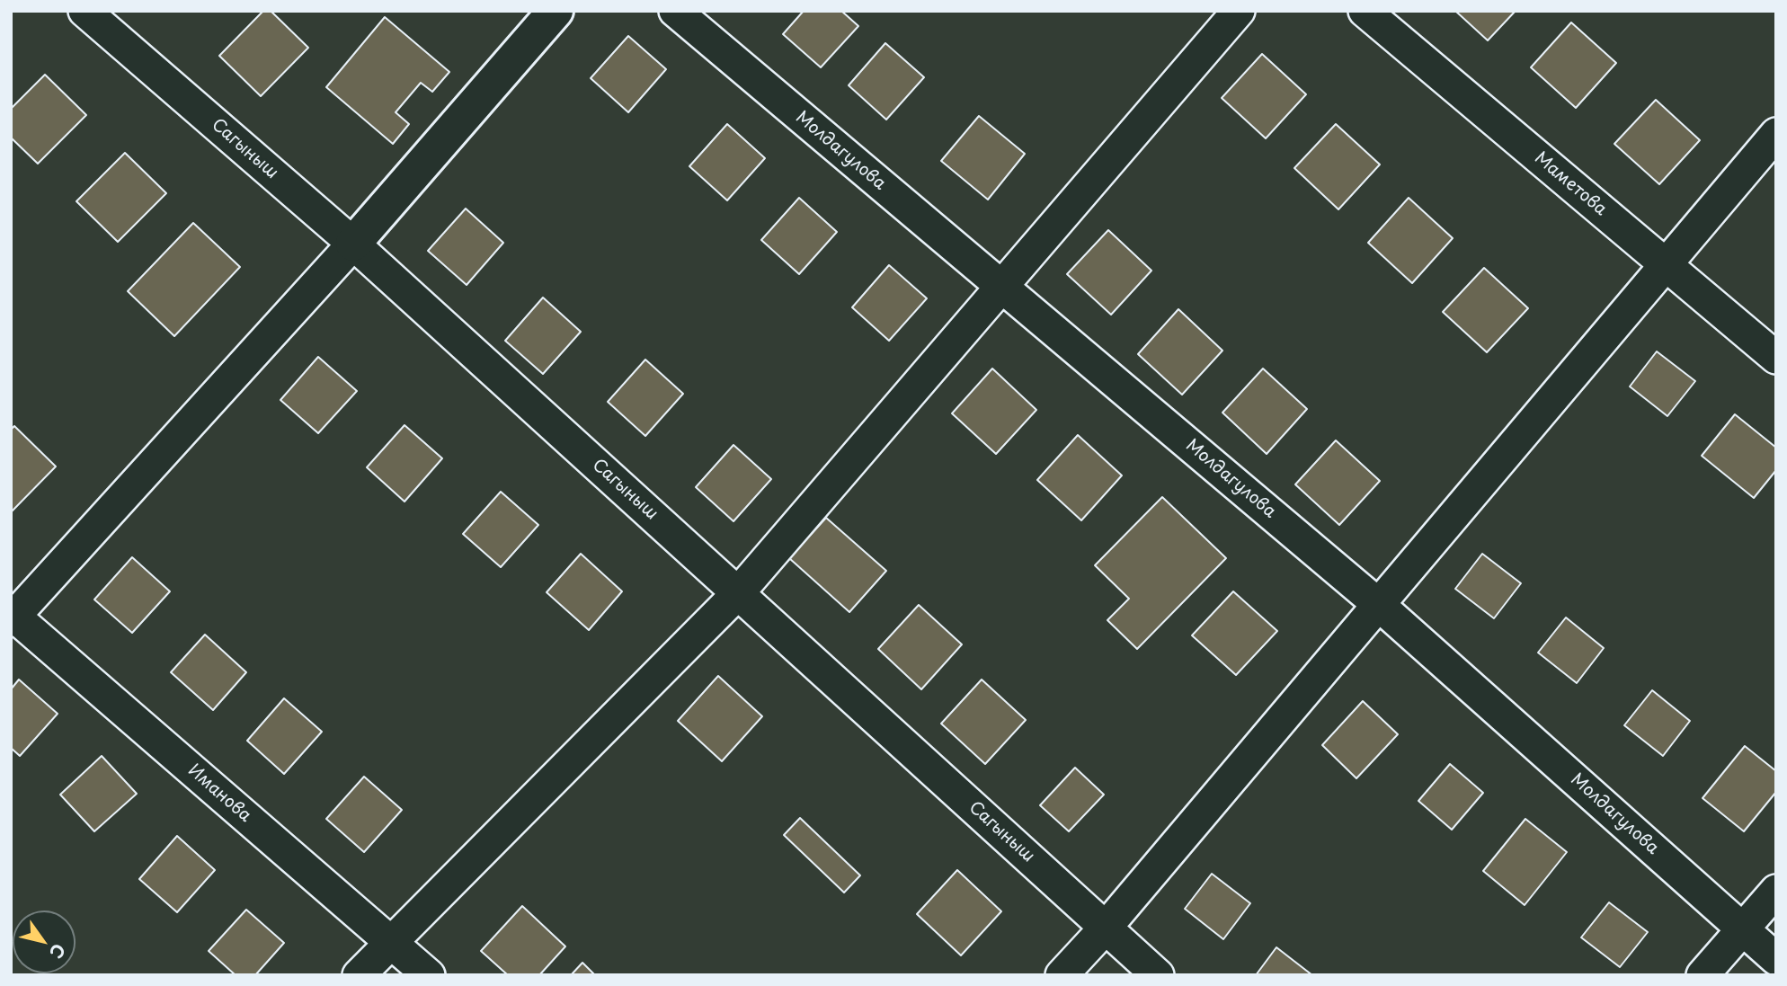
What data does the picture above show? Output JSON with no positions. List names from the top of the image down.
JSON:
{
  "streets": {
    "street": [
      "Сагыныш",
      "Молдагулова",
      "Маметова",
      "Иманова"
    ]
  },
  "north": "bottom right"
}
